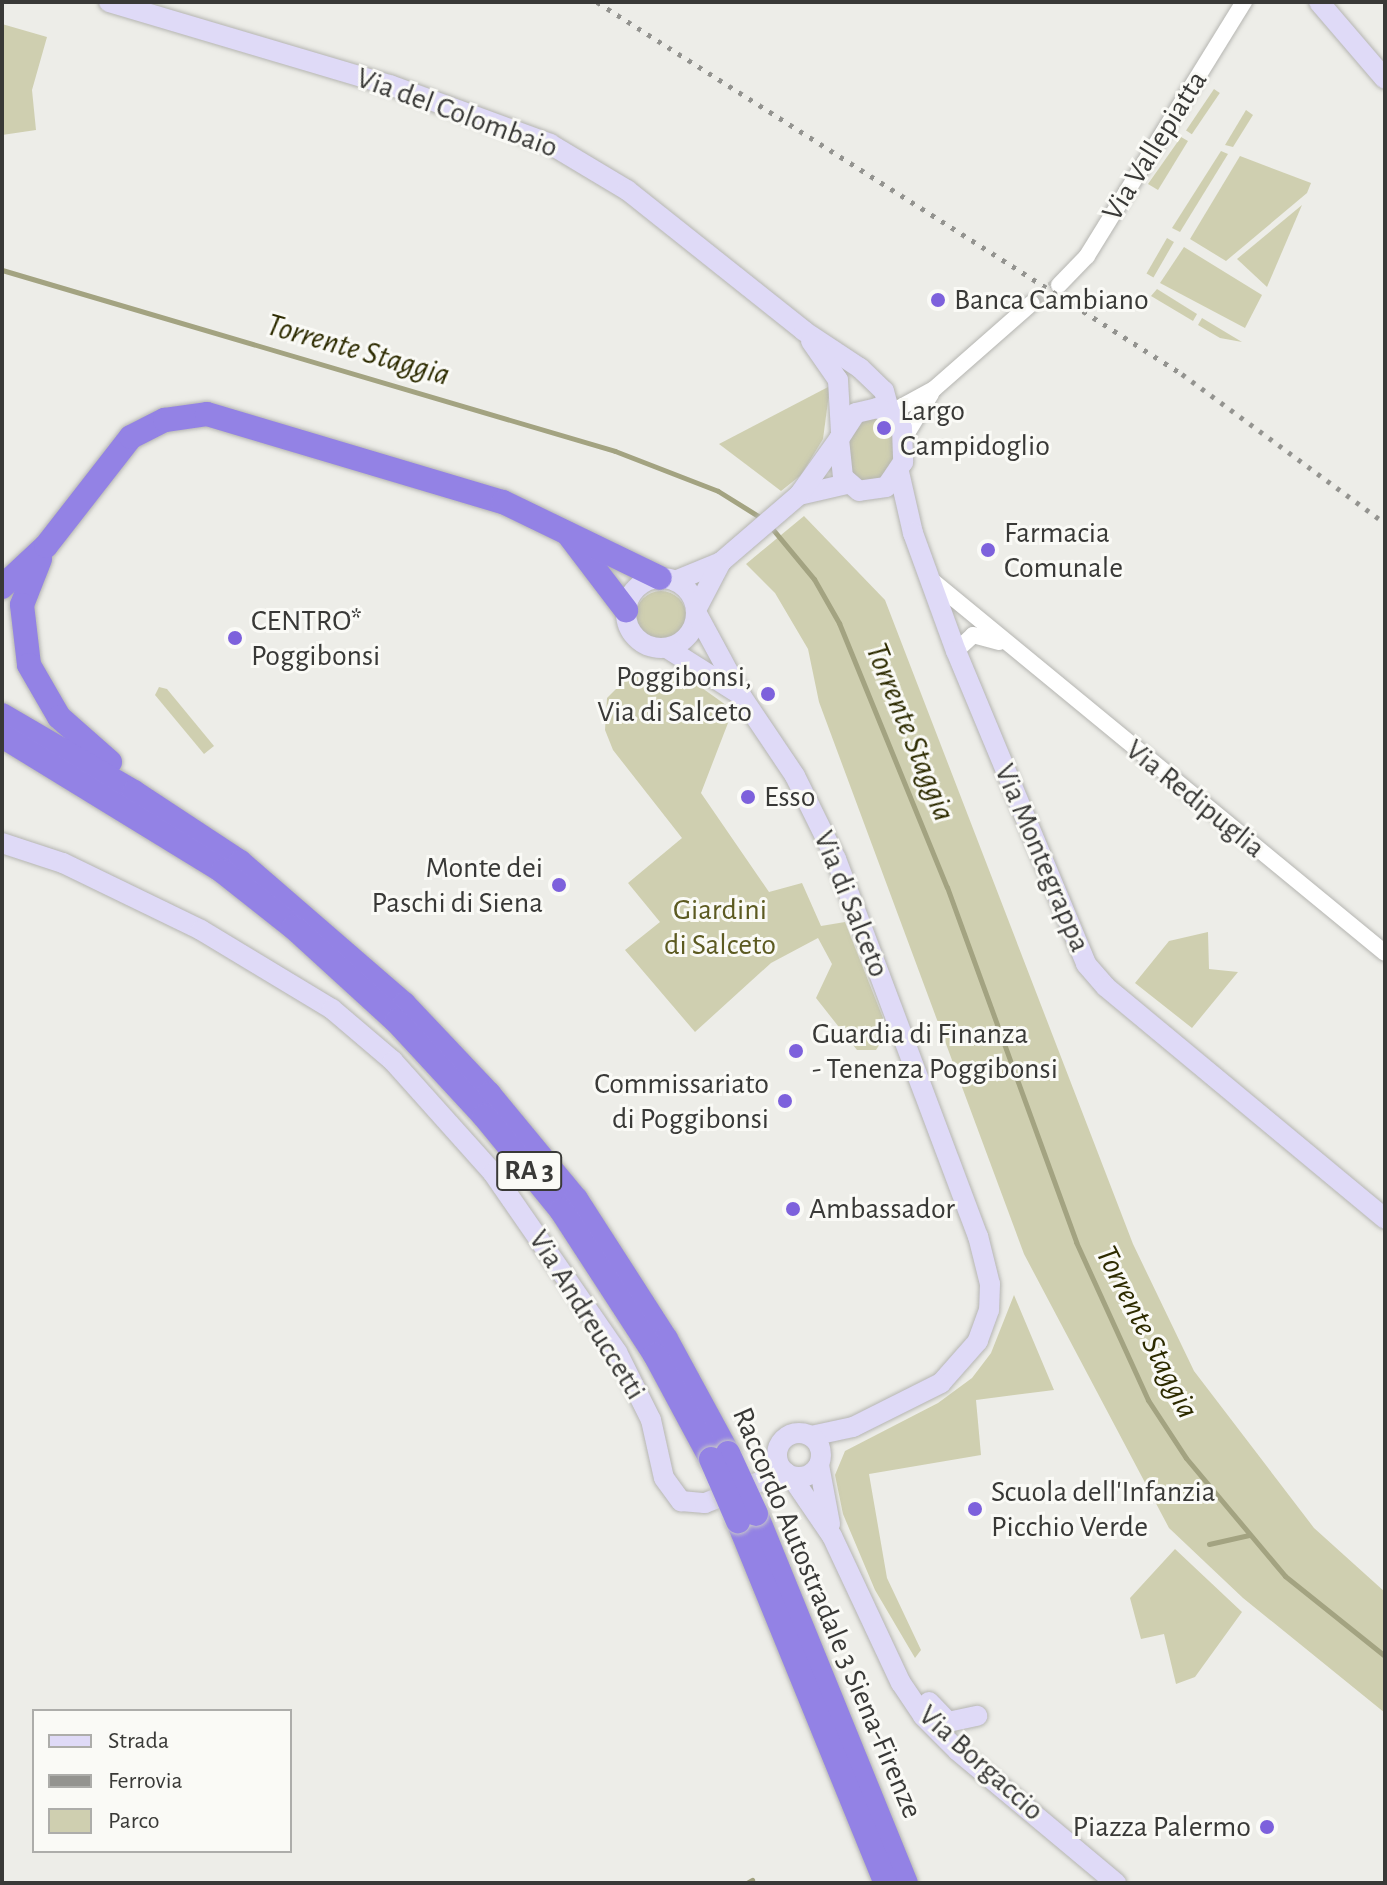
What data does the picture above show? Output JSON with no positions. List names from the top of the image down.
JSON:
{
  "streets": {
    "highway": ["RA 3", "Raccordo Autostradale 3 Siena-Firenze"],
    "main road": [
      "Via del Colombaio",
      "Via Montegrappa",
      "Via di Salceto",
      "Via Andreuccetti",
      "Via Borgaccio"
    ],
    "street": ["Via Vallepiatta", "Via Redipuglia"]
  },
  "crossings": [
    ["Via Redipuglia", "Via Montegrappa"],
    ["Via di Salceto", "Via Andreuccetti"],
    ["Via di Salceto", "Via Borgaccio"],
    ["Via Andreuccetti", "Via Borgaccio"]
  ],
  "water": ["Torrente Staggia"],
  "parks": ["Giardini di Salceto"],
  "places": [
    "Banca Cambiano",
    "Largo Campidoglio",
    "Farmacia Comunale",
    "CENTRO* Poggibonsi",
    "Poggibonsi, Via di Salceto",
    "Esso",
    "Monte dei Paschi di Siena",
    "Guardia di Finanza - Tenenza Poggibonsi",
    "Commissariato di Poggibonsi",
    "Ambassador",
    "Scuola dell'Infanzia Picchio Verde",
    "Piazza Palermo"
  ],
  "legend": ["Strada", "Ferrovia", "Parco"]
}
